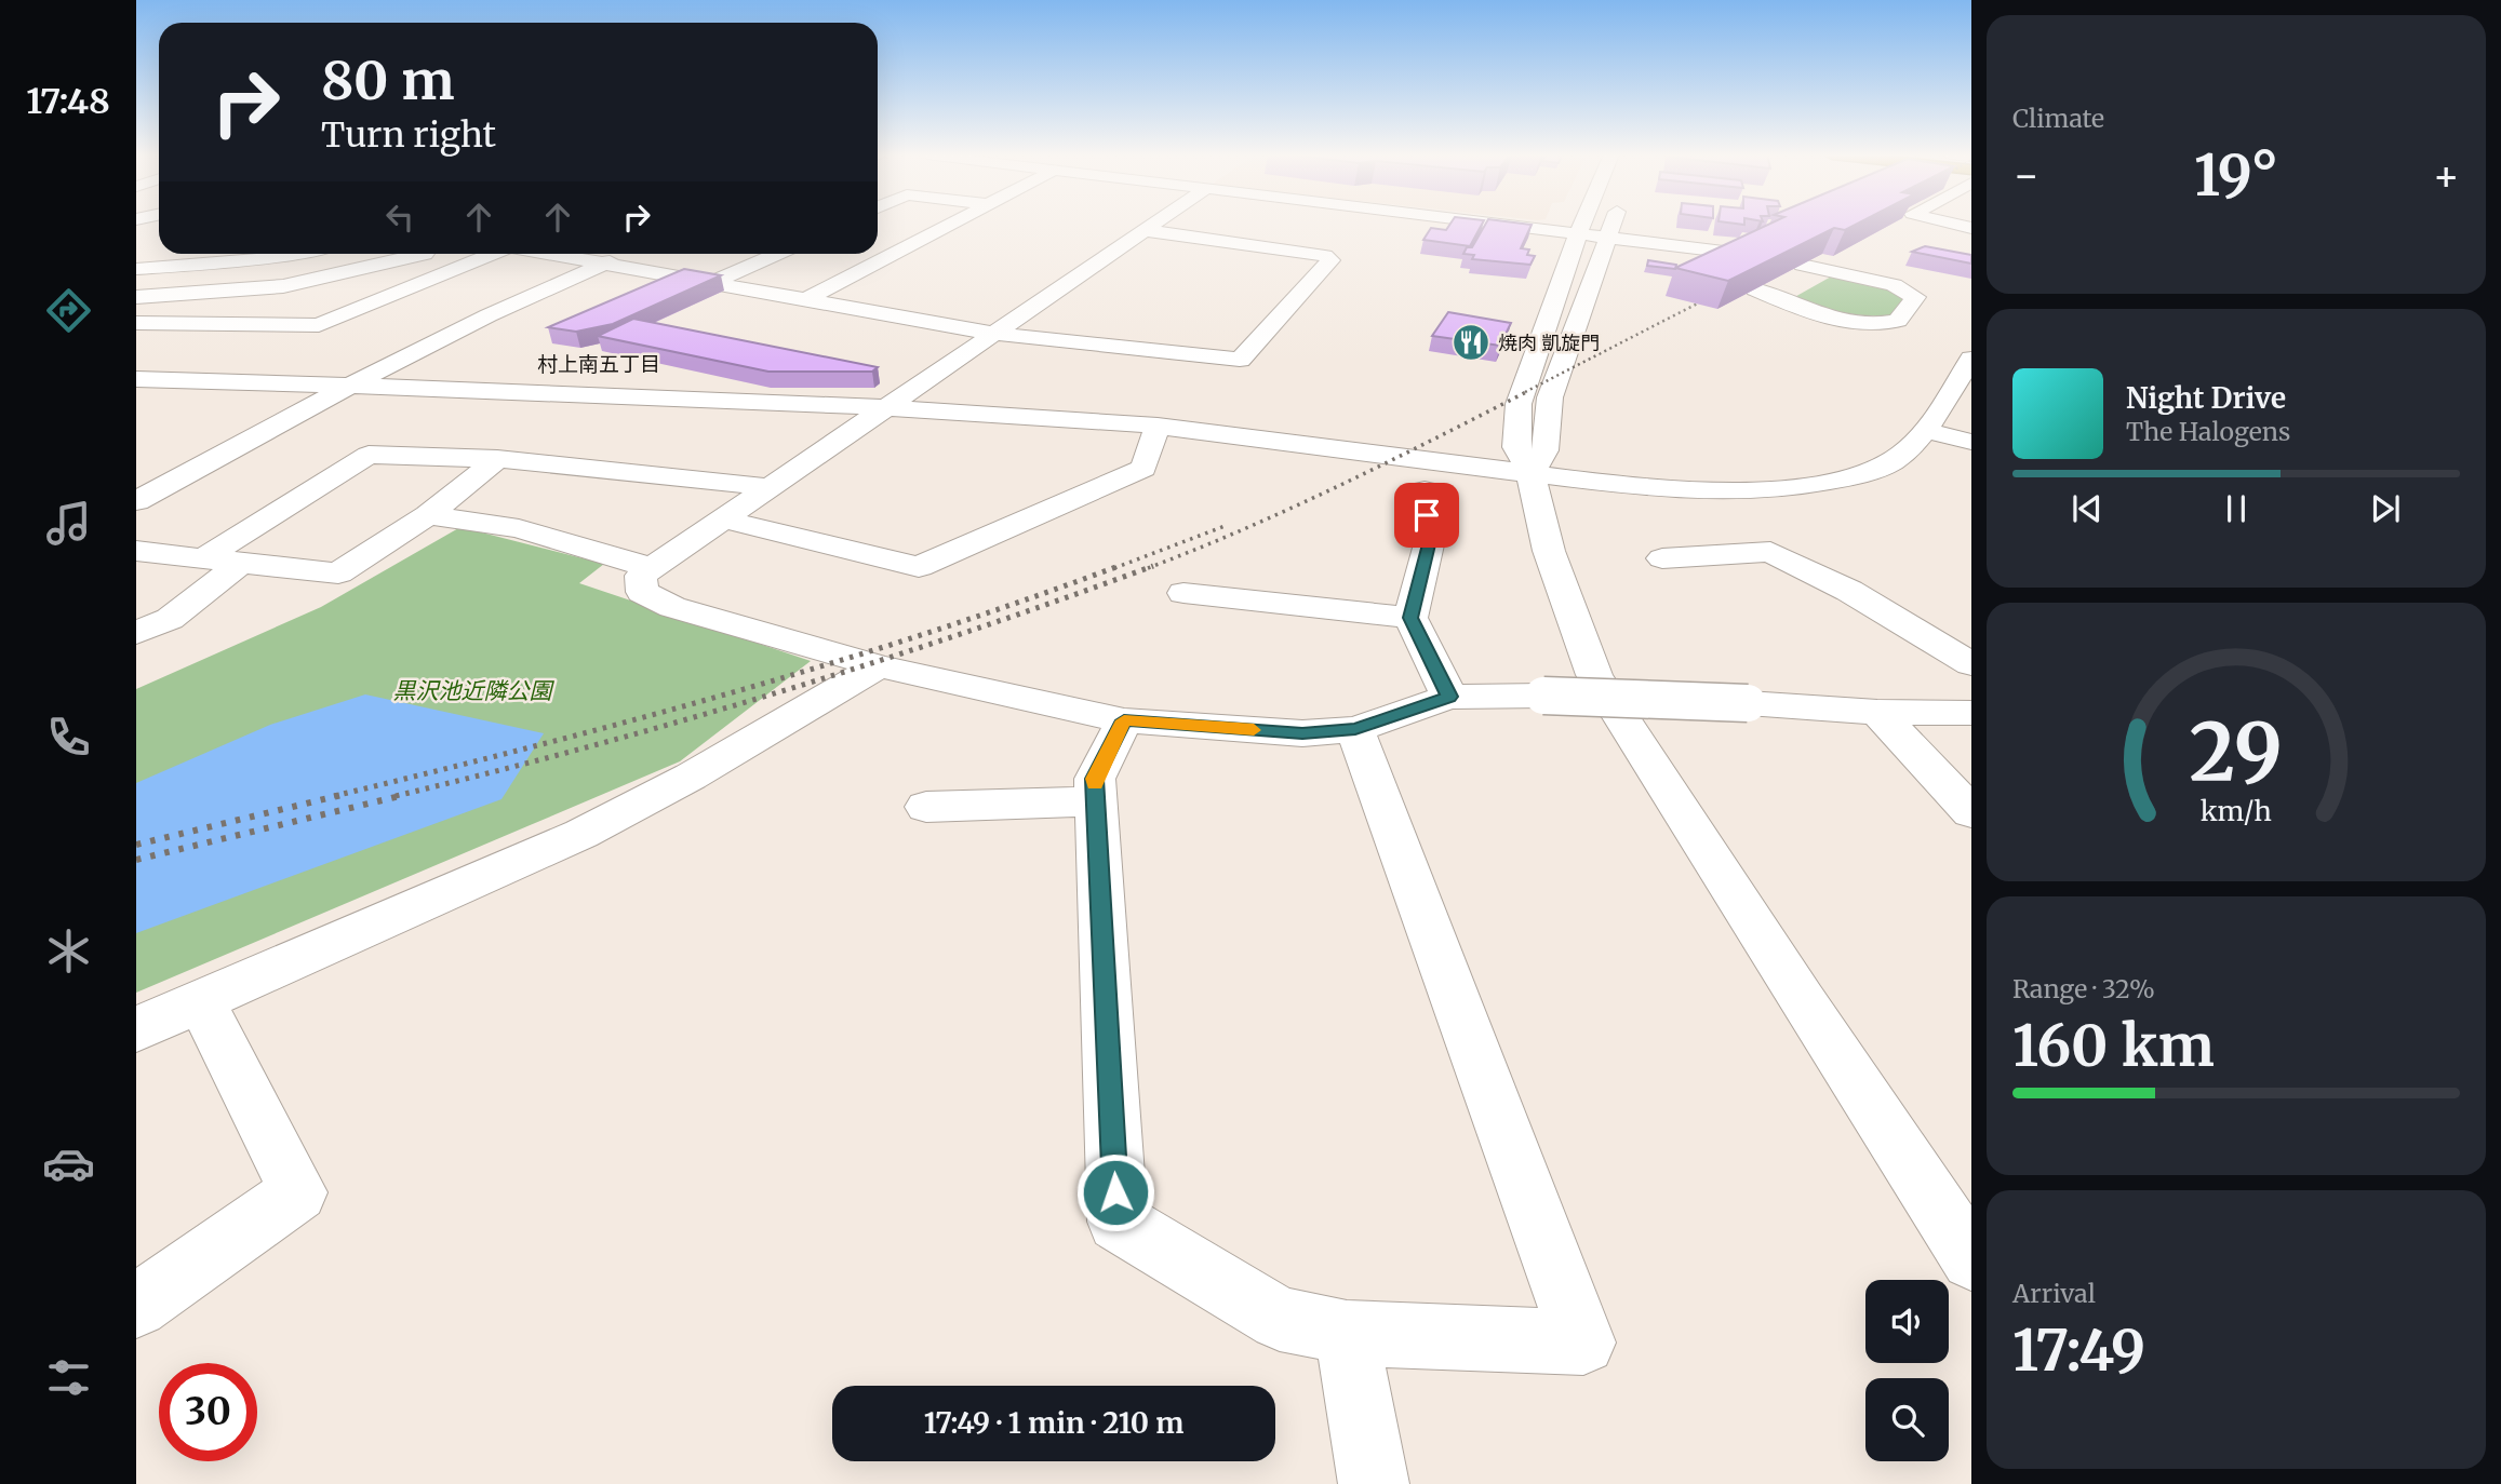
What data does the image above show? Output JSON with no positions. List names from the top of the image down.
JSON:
{
  "districts": ["村上南五丁目"],
  "parks": ["黒沢池近隣公園"],
  "places": {
    "restaurant": ["焼肉 凱旋門"]
  },
  "page": {
    "tabs": "17:48",
    "tile": [
      "Climate",
      ["Range · 32%", "160 km"],
      ["Arrival", "17:49"]
    ],
    "turn": ["80 m", "Turn right"],
    "heat": ["−", "19°", "+"],
    "song": ["Night Drive", "The Halogens"],
    "limit": "30",
    "trip": "17:49 · 1 min · 210 m",
    "gauge": ["29", "km/h"]
  }
}
